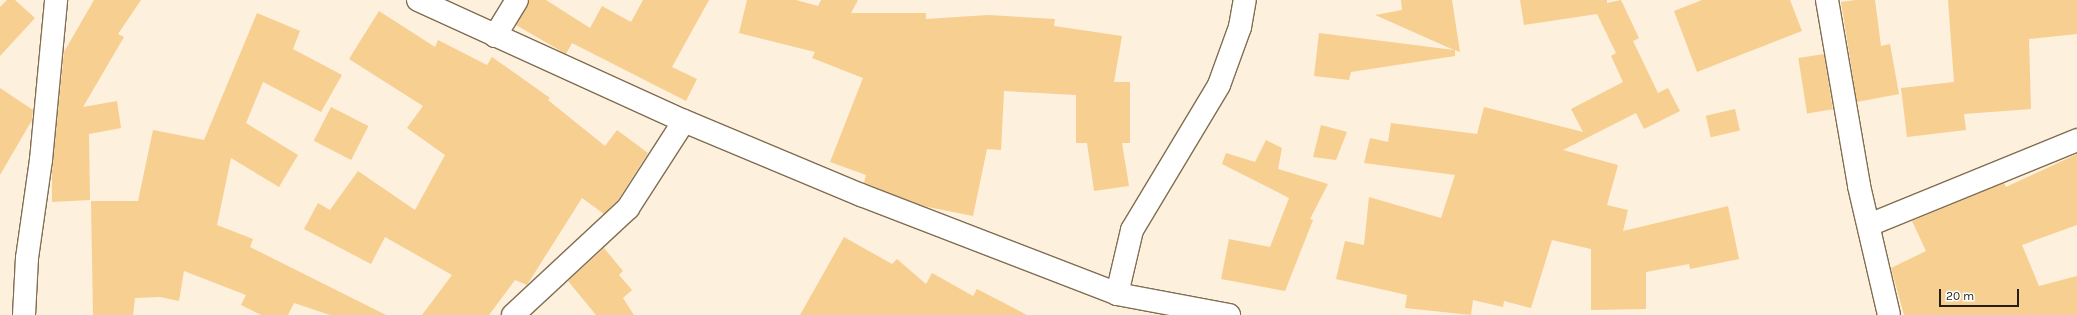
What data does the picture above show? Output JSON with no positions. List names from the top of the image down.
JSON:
{
  "scale_bar": "20 m"
}
